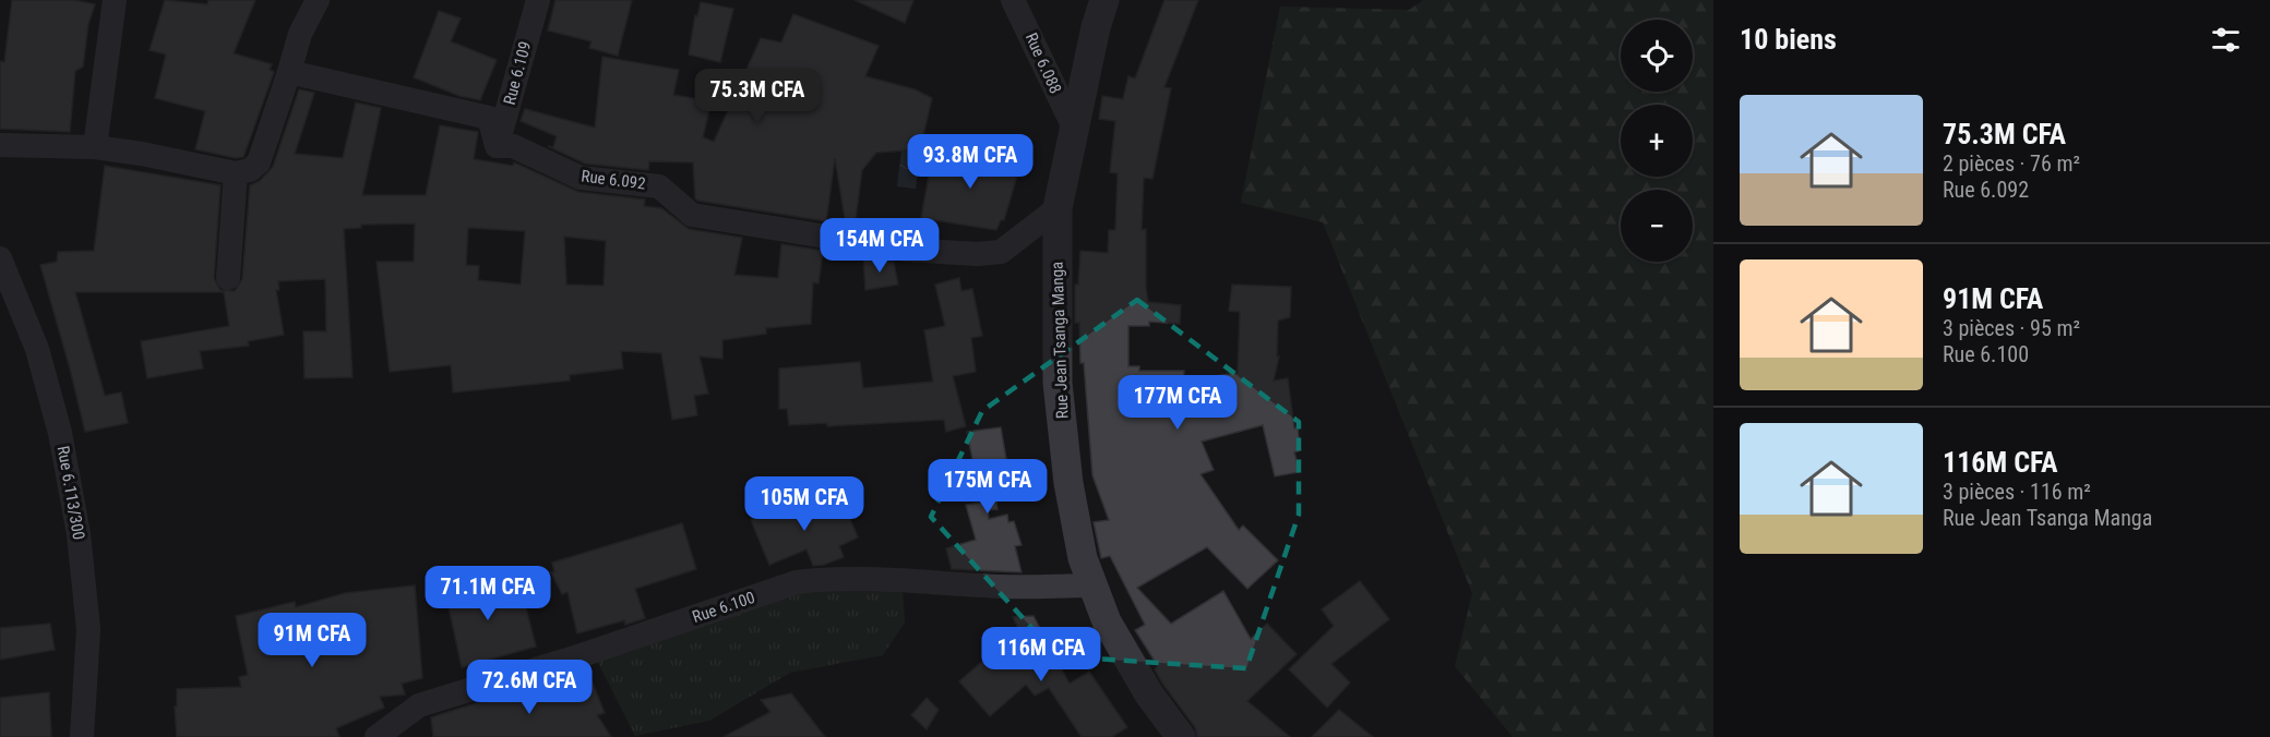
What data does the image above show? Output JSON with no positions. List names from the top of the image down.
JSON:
{
  "streets": {
    "street": [
      "Rue 6.088",
      "Rue 6.109",
      "Rue 6.092",
      "Rue Jean Tsanga Manga",
      "Rue 6.113/300",
      "Rue 6.100"
    ]
  },
  "crossings": [
    ["Rue 6.088", "Rue Jean Tsanga Manga"],
    ["Rue 6.109", "Rue 6.092"],
    ["Rue 6.092", "Rue Jean Tsanga Manga"],
    ["Rue Jean Tsanga Manga", "Rue 6.100"]
  ],
  "page": {
    "heading": "10 biens",
    "map_buttons": ["+", "−"],
    "price": [
      "75.3M CFA",
      "93.8M CFA",
      "154M CFA",
      "177M CFA",
      "175M CFA",
      "105M CFA",
      "71.1M CFA",
      "91M CFA",
      "116M CFA",
      "72.6M CFA"
    ],
    "list": [
      {
        "name": "75.3M CFA",
        "note": "2 pièces · 76 m² · Rue 6.092"
      },
      {
        "name": "91M CFA",
        "note": "3 pièces · 95 m² · Rue 6.100"
      },
      {
        "name": "116M CFA",
        "note": "3 pièces · 116 m² · Rue Jean Tsanga Manga"
      }
    ]
  }
}
